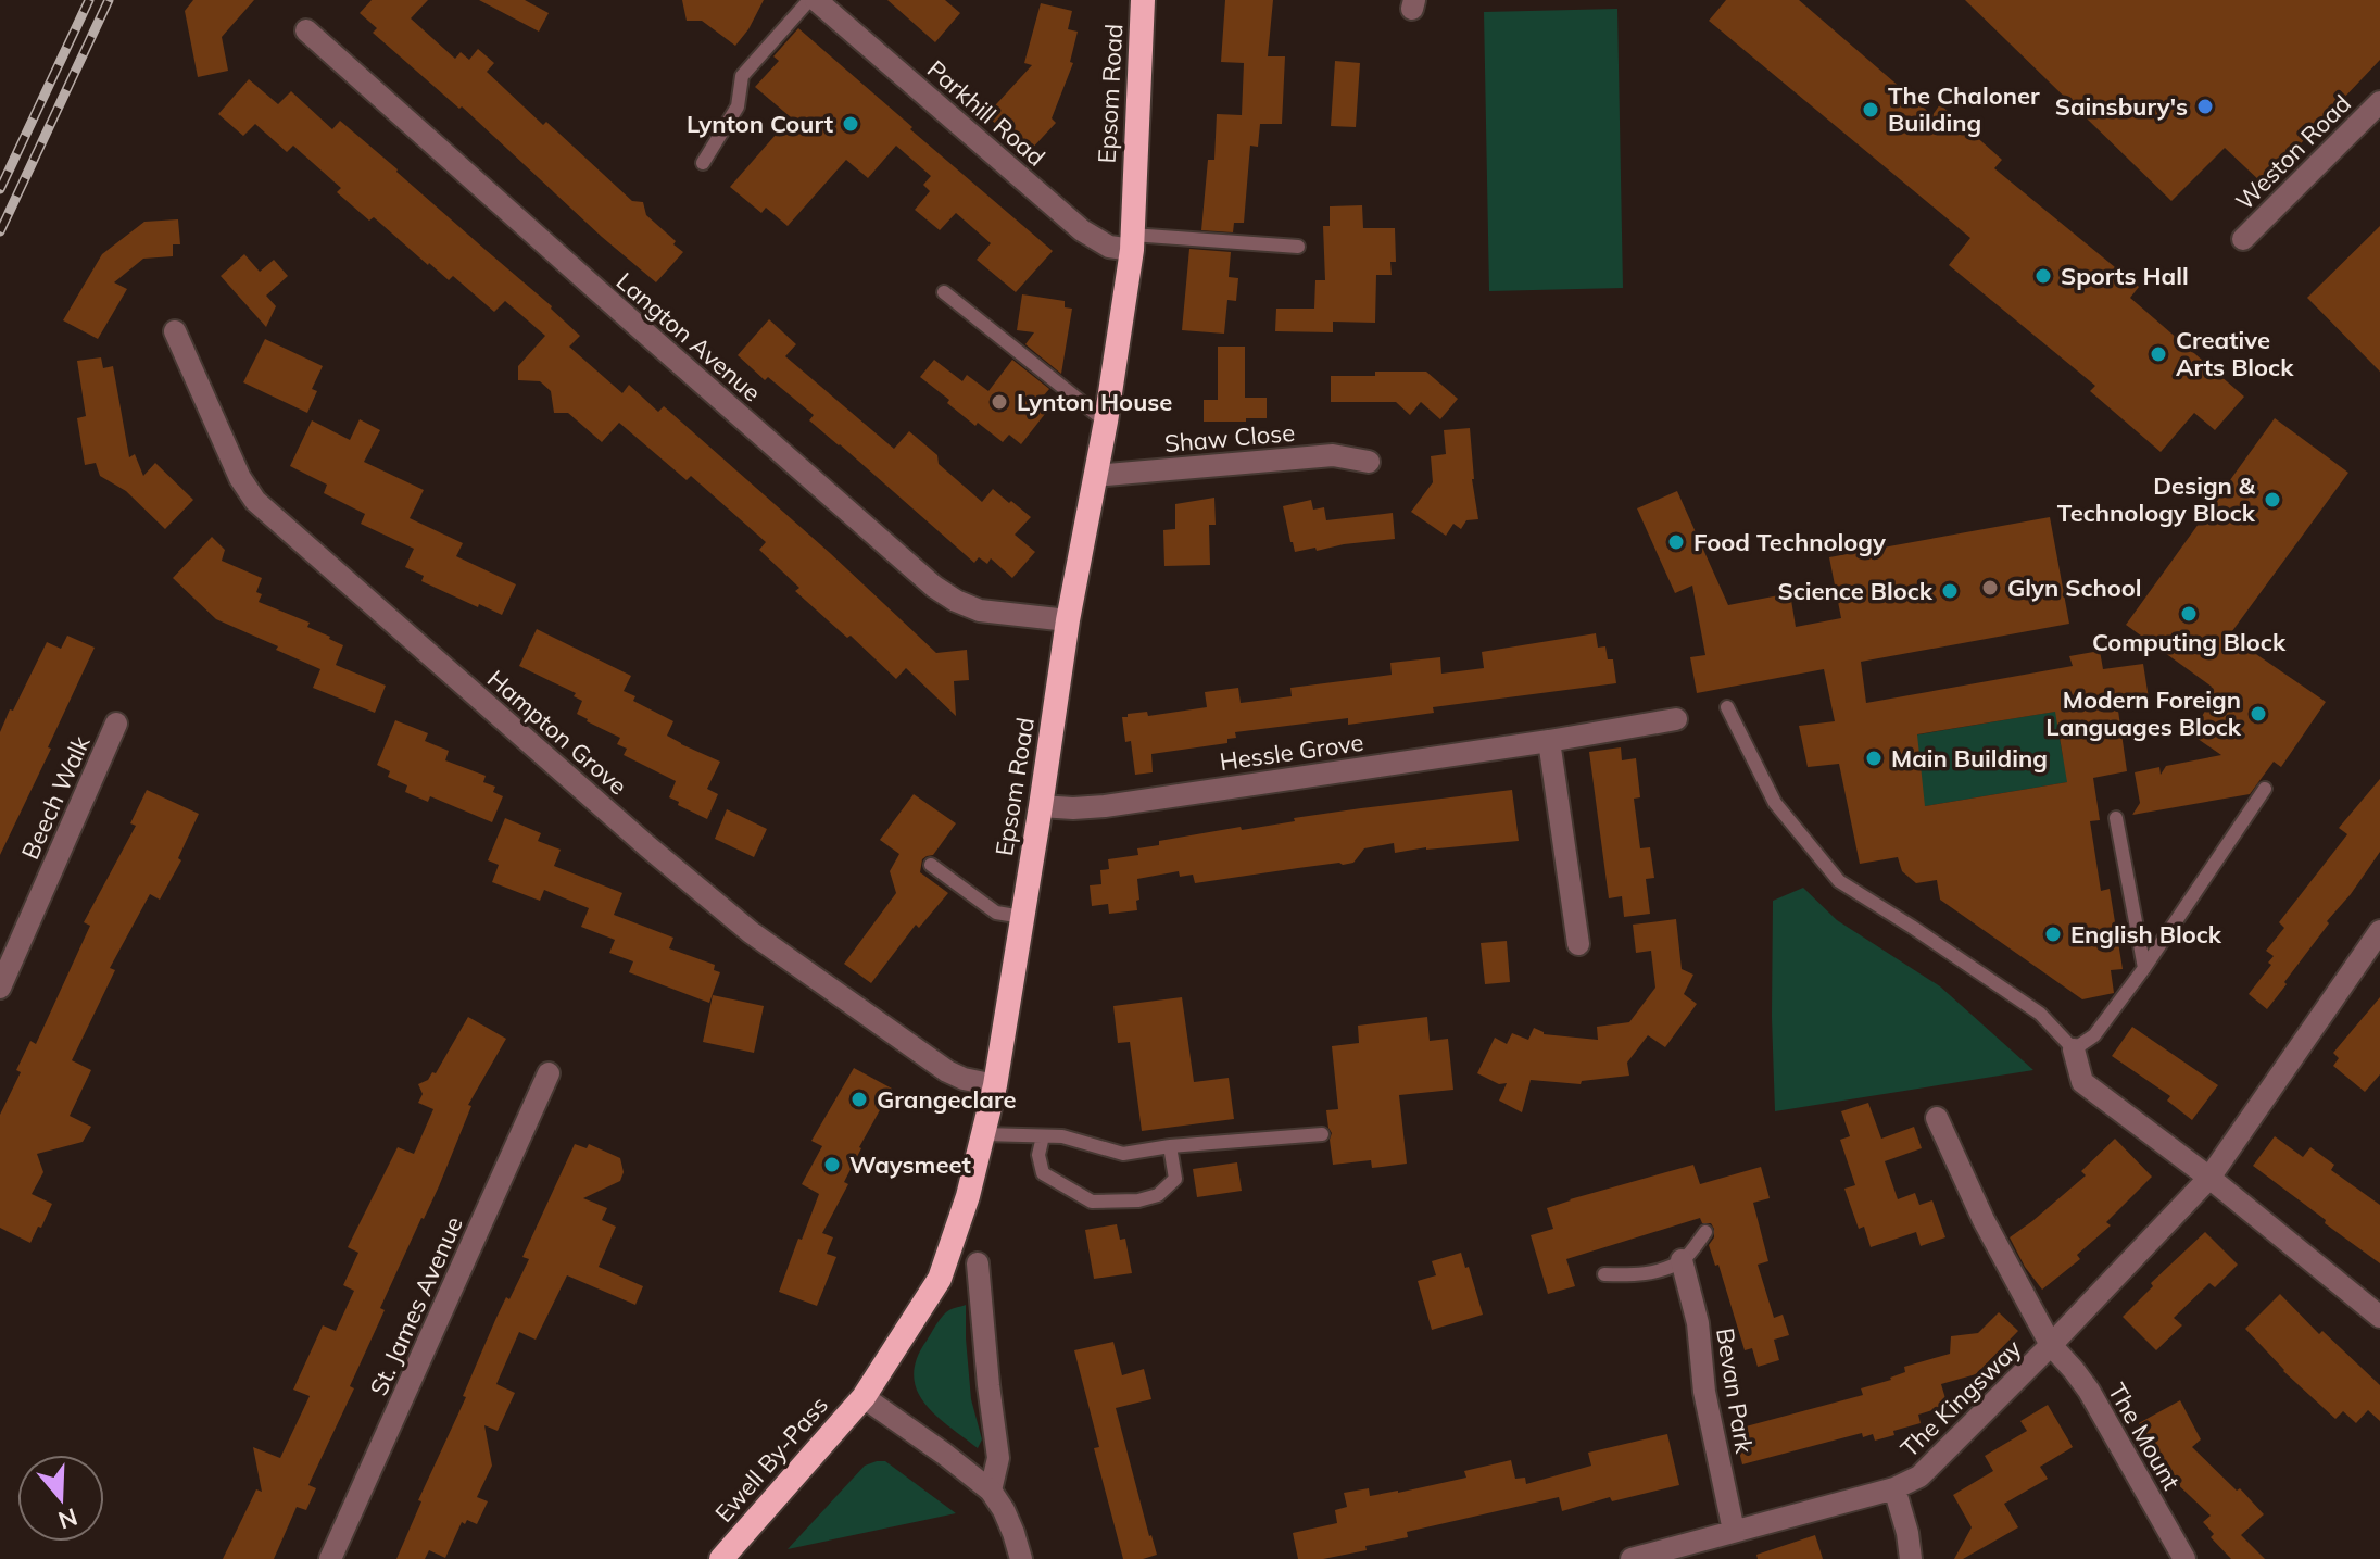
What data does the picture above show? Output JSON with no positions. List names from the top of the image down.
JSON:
{
  "streets": {
    "highway": ["Epsom Road", "Ewell By-Pass"],
    "street": [
      "Parkhill Road",
      "Weston Road",
      "Langton Avenue",
      "Shaw Close",
      "Hampton Grove",
      "Hessle Grove",
      "Beech Walk",
      "St. James Avenue",
      "Bevan Park",
      "The Kingsway",
      "The Mount"
    ]
  },
  "crossings": [
    ["Epsom Road", "Parkhill Road"],
    ["Epsom Road", "Langton Avenue"],
    ["Epsom Road", "Shaw Close"],
    ["Epsom Road", "Hampton Grove"],
    ["Epsom Road", "Hessle Grove"],
    ["Epsom Road", "Ewell By-Pass"],
    ["Bevan Park", "The Kingsway"],
    ["The Kingsway", "The Mount"]
  ],
  "places": [
    "Sainsbury's",
    "The Chaloner Building",
    "Lynton Court",
    "Sports Hall",
    "Creative Arts Block",
    "Lynton House",
    "Design & Technology Block",
    "Food Technology",
    "Glyn School",
    "Science Block",
    "Computing Block",
    "Modern Foreign Languages Block",
    "Main Building",
    "English Block",
    "Grangeclare",
    "Waysmeet"
  ],
  "north": "bottom"
}
